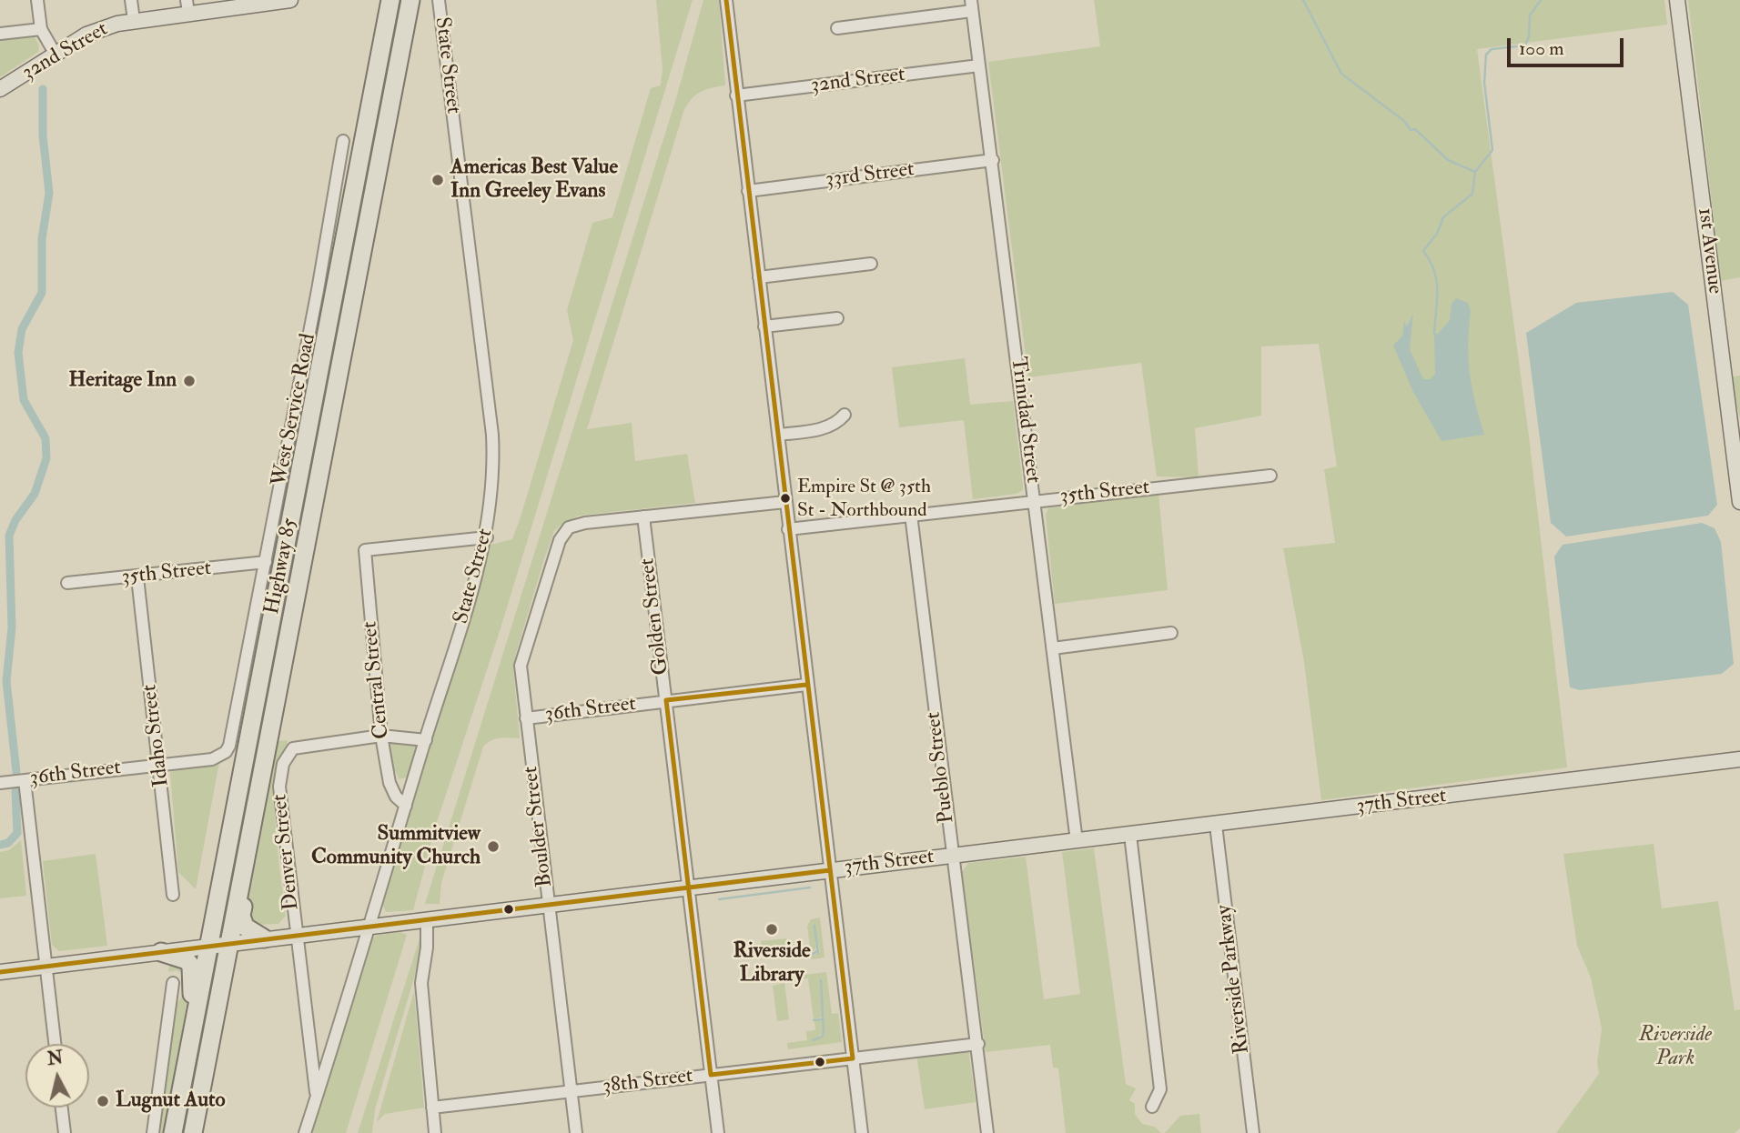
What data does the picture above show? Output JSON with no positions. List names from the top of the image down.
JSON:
{
  "streets": {
    "highway": ["Highway 85"],
    "main road": ["32nd Street", "1st Avenue", "37th Street"],
    "street": [
      "State Street",
      "33rd Street",
      "West Service Road",
      "Trinidad Street",
      "35th Street",
      "Golden Street",
      "Central Street",
      "36th Street",
      "Idaho Street",
      "Pueblo Street",
      "Boulder Street",
      "Denver Street",
      "Riverside Parkway",
      "38th Street"
    ]
  },
  "crossings": [
    ["32nd Street", "Trinidad Street"],
    ["State Street", "Central Street"],
    ["State Street", "37th Street"],
    ["State Street", "Denver Street"],
    ["33rd Street", "Trinidad Street"],
    ["West Service Road", "35th Street"],
    ["West Service Road", "36th Street"],
    ["Trinidad Street", "35th Street"],
    ["Trinidad Street", "37th Street"],
    ["35th Street", "Idaho Street"],
    ["35th Street", "Pueblo Street"],
    ["Highway 85", "37th Street"],
    ["Golden Street", "36th Street"],
    ["Golden Street", "37th Street"],
    ["Golden Street", "Boulder Street"],
    ["Golden Street", "38th Street"],
    ["Central Street", "Denver Street"],
    ["36th Street", "Idaho Street"],
    ["36th Street", "Boulder Street"],
    ["Pueblo Street", "37th Street"],
    ["Pueblo Street", "38th Street"],
    ["37th Street", "Boulder Street"],
    ["37th Street", "Denver Street"],
    ["37th Street", "Riverside Parkway"],
    ["Boulder Street", "38th Street"]
  ],
  "parks": ["Riverside Park"],
  "places": [
    "Americas Best Value Inn Greeley Evans",
    "Heritage Inn",
    "Empire St @ 35th St - Northbound",
    "Summitview Community Church",
    "Riverside Library",
    "Lugnut Auto"
  ],
  "scale_bar": "100 m",
  "north": "top"
}
